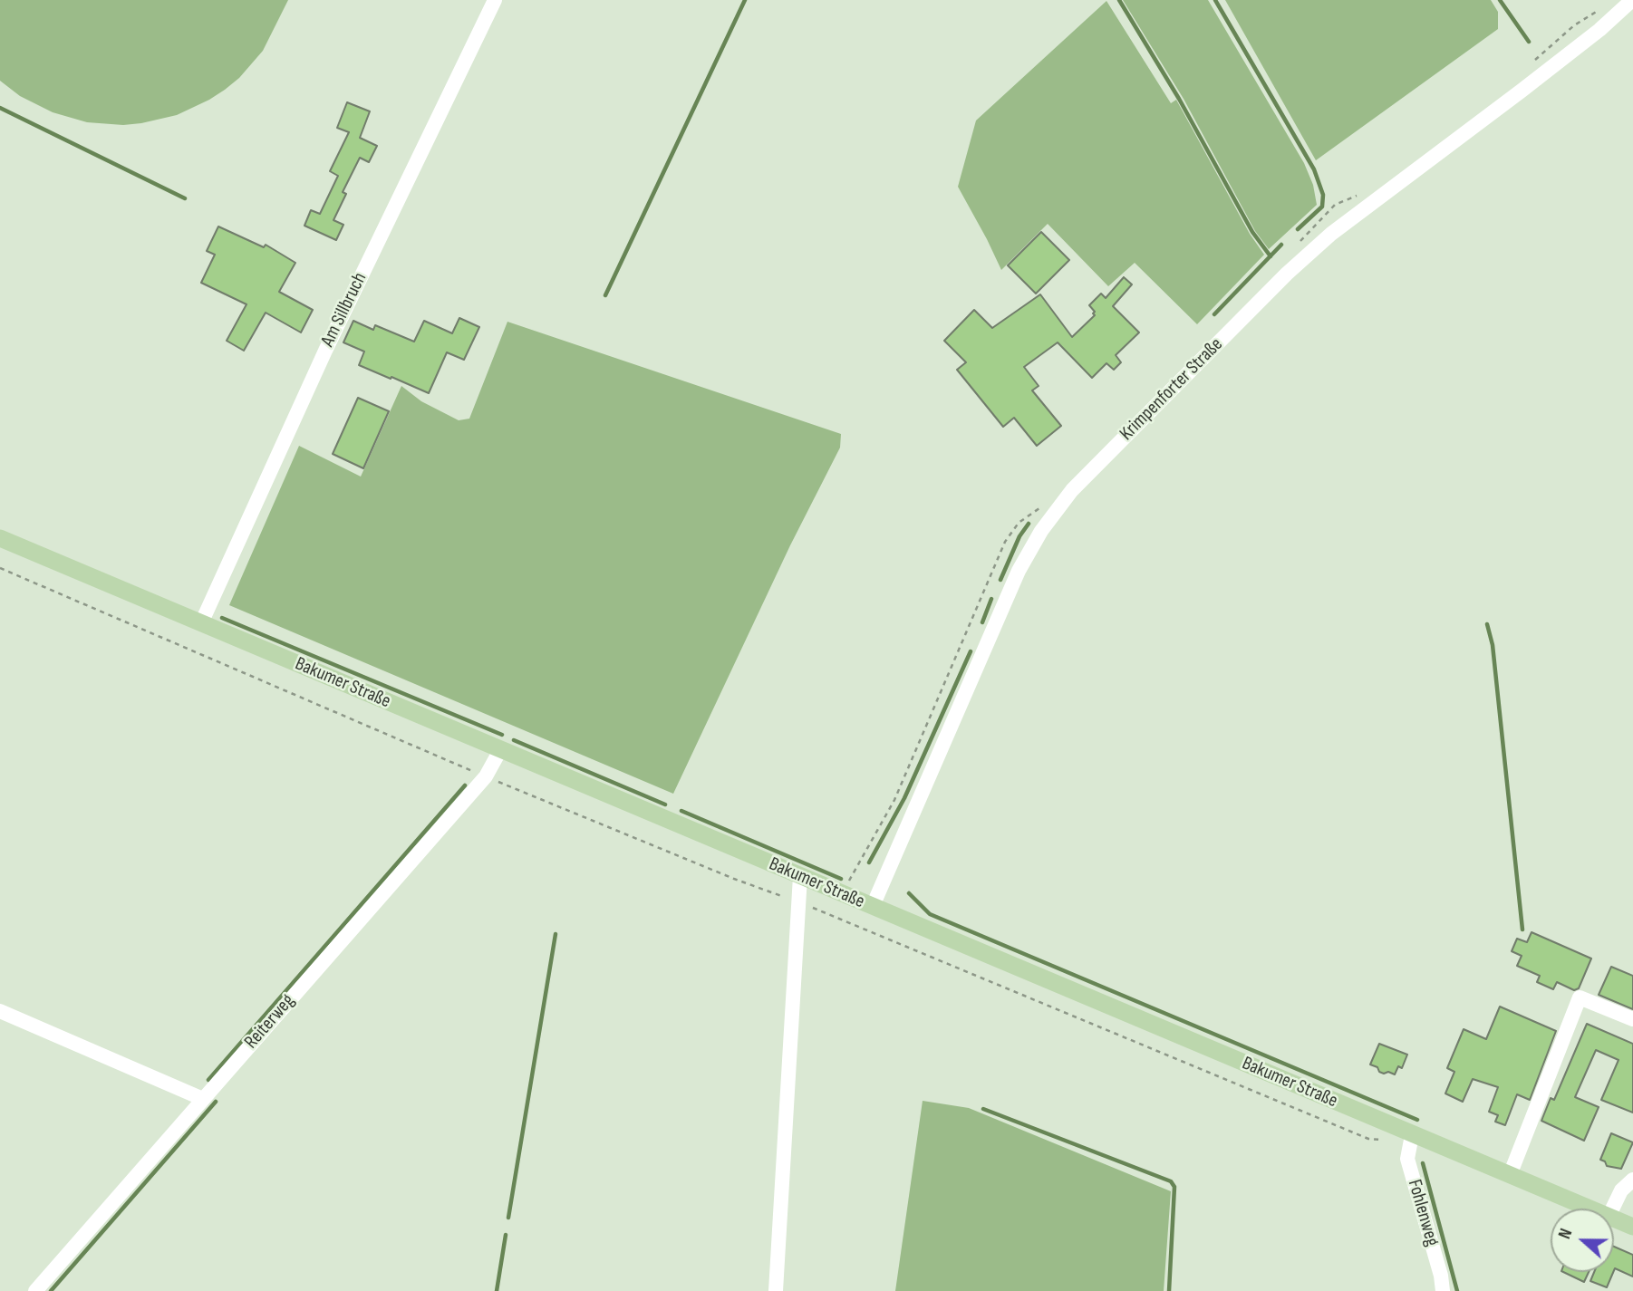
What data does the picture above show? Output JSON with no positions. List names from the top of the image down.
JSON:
{
  "streets": {
    "main road": ["Bakumer Straße"],
    "street": [
      "Am Sillbruch",
      "Krimpenforter Straße",
      "Reiterweg",
      "Fohlenweg"
    ]
  },
  "crossings": [
    ["Am Sillbruch", "Bakumer Straße"],
    ["Krimpenforter Straße", "Bakumer Straße"],
    ["Bakumer Straße", "Reiterweg"],
    ["Bakumer Straße", "Fohlenweg"]
  ],
  "north": "left"
}
